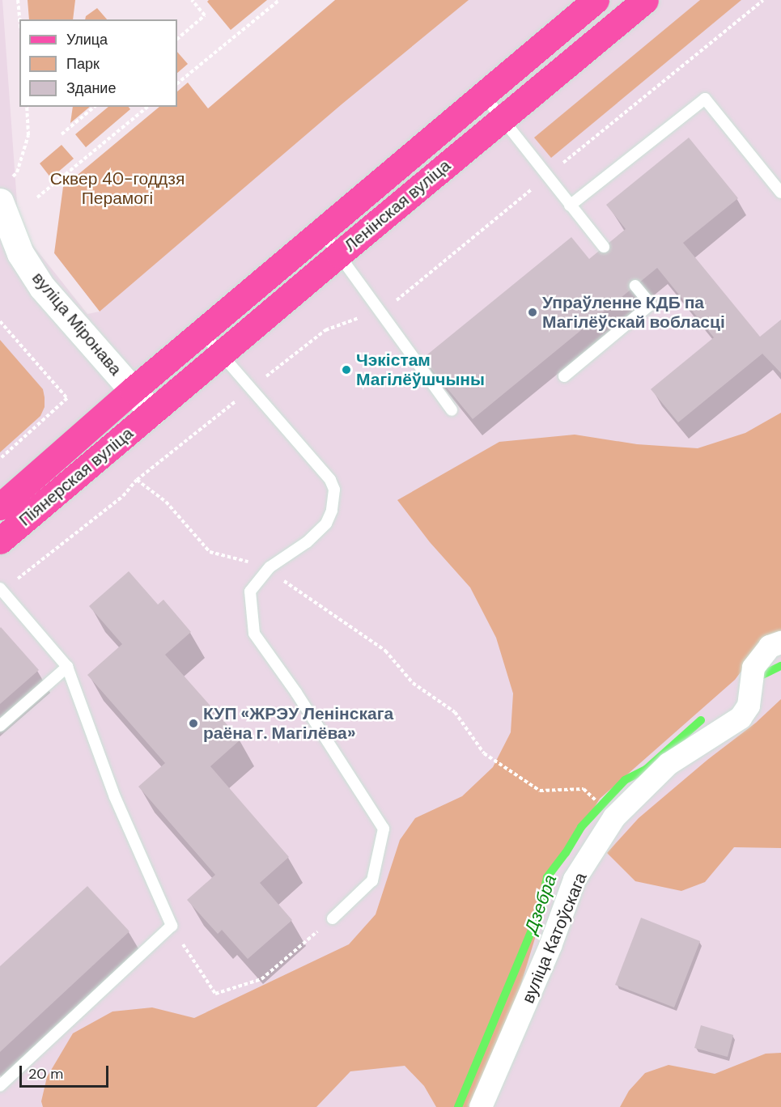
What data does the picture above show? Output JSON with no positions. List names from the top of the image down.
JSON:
{
  "streets": {
    "main road": ["Ленінская вуліца", "Піянерская вуліца"],
    "street": ["вуліца Міронава", "вуліца Катоўскага"]
  },
  "crossings": [
    ["Ленінская вуліца", "вуліца Міронава"],
    ["Ленінская вуліца", "Піянерская вуліца"],
    ["вуліца Міронава", "Піянерская вуліца"]
  ],
  "water": ["Дзебра"],
  "parks": ["Сквер 40-годдзя Перамогі"],
  "places": ["Упраўленне КДБ па Магілёўскай вобласці", "Чэкістам Магілёўшчыны", "КУП «ЖРЭУ Ленінскага раёна г. Магілёва»"],
  "legend": ["Улица", "Парк", "Здание"],
  "scale_bar": "20 m"
}
